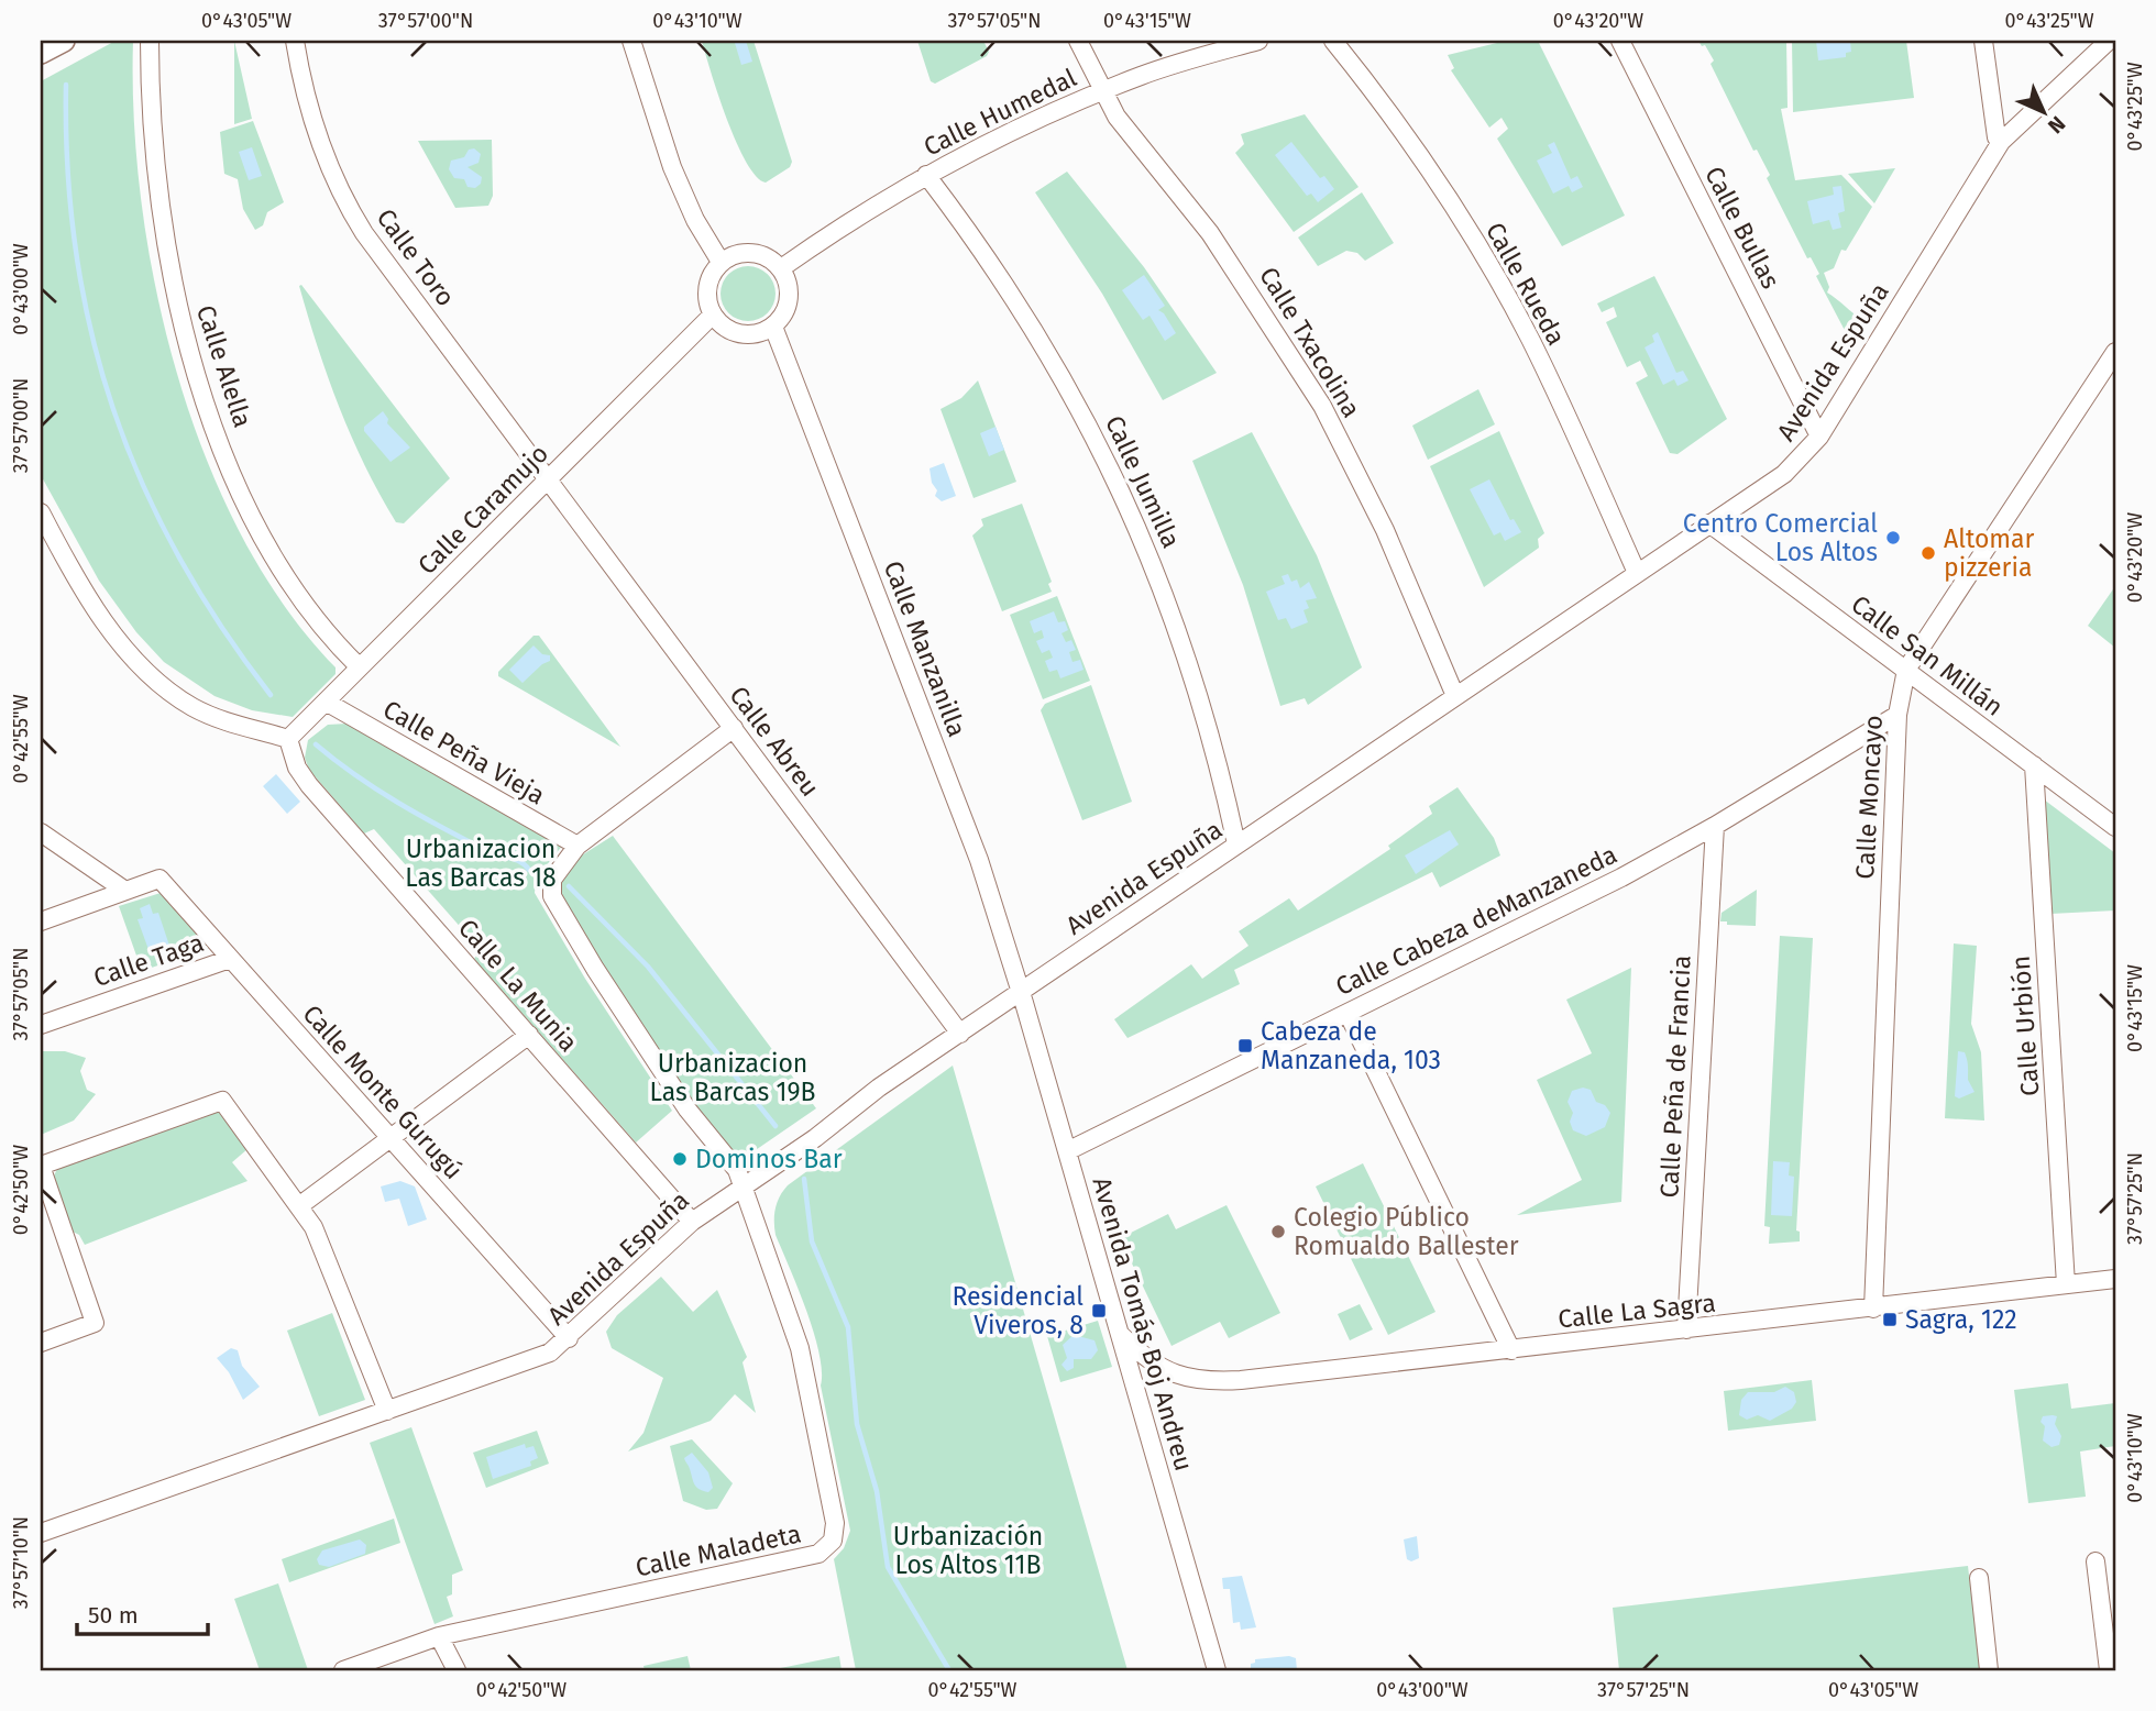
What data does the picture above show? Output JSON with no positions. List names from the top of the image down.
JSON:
{
  "streets": {
    "street": [
      "Calle Humedal",
      "Calle Bullas",
      "Calle Toro",
      "Calle Rueda",
      "Calle Txacolina",
      "Avenida Espuña",
      "Calle Alella",
      "Calle Jumilla",
      "Calle Caramujo",
      "Calle Manzanilla",
      "Calle San Millán",
      "Calle Abreu",
      "Calle Peña Vieja",
      "Calle Moncayo",
      "Calle Cabeza deManzaneda",
      "Calle Taga",
      "Calle La Munia",
      "Calle Urbión",
      "Calle Peña de Francia",
      "Calle Monte Gurugú",
      "Calle La Sagra",
      "Avenida Tomás Boj Andreu",
      "Calle Maladeta"
    ]
  },
  "crossings": [
    ["Calle Humedal", "Calle Txacolina"],
    ["Calle Humedal", "Calle Jumilla"],
    ["Calle Humedal", "Calle Caramujo"],
    ["Calle Humedal", "Calle Manzanilla"],
    ["Calle Bullas", "Avenida Espuña"],
    ["Calle Toro", "Calle Caramujo"],
    ["Calle Toro", "Calle Abreu"],
    ["Calle Rueda", "Avenida Espuña"],
    ["Calle Txacolina", "Avenida Espuña"],
    ["Avenida Espuña", "Calle Jumilla"],
    ["Avenida Espuña", "Calle Manzanilla"],
    ["Avenida Espuña", "Calle San Millán"],
    ["Avenida Espuña", "Calle Abreu"],
    ["Avenida Espuña", "Calle La Munia"],
    ["Avenida Espuña", "Calle Monte Gurugú"],
    ["Avenida Espuña", "Avenida Tomás Boj Andreu"],
    ["Avenida Espuña", "Calle Maladeta"],
    ["Calle Alella", "Calle Caramujo"],
    ["Calle Caramujo", "Calle Manzanilla"],
    ["Calle Caramujo", "Calle Abreu"],
    ["Calle Caramujo", "Calle Peña Vieja"],
    ["Calle Caramujo", "Calle La Munia"],
    ["Calle Manzanilla", "Avenida Tomás Boj Andreu"],
    ["Calle San Millán", "Calle Moncayo"],
    ["Calle San Millán", "Calle Urbión"],
    ["Calle Abreu", "Calle Maladeta"],
    ["Calle Peña Vieja", "Calle Maladeta"],
    ["Calle Moncayo", "Calle Cabeza deManzaneda"],
    ["Calle Moncayo", "Calle La Sagra"],
    ["Calle Cabeza deManzaneda", "Calle Peña de Francia"],
    ["Calle Cabeza deManzaneda", "Avenida Tomás Boj Andreu"],
    ["Calle Taga", "Calle Monte Gurugú"],
    ["Calle Urbión", "Calle La Sagra"],
    ["Calle Peña de Francia", "Calle La Sagra"],
    ["Calle La Sagra", "Avenida Tomás Boj Andreu"]
  ],
  "parks": ["Urbanizacion Las Barcas 18", "Urbanizacion Las Barcas 19B", "Urbanización Los Altos 11B"],
  "places": {
    "other": [
      "Centro Comercial Los Altos",
      "Altomar pizzeria",
      "Dominos Bar",
      "Colegio Público Romualdo Ballester"
    ],
    "transit": ["Cabeza de Manzaneda, 103", "Residencial Viveros, 8", "Sagra, 122"]
  },
  "scale_bar": "50 m",
  "north": "bottom right",
  "coordinates": [
    "0°43'05\"W",
    "37°57'00\"N",
    "0°43'10\"W",
    "37°57'05\"N",
    "0°43'15\"W",
    "0°43'20\"W",
    "0°43'25\"W",
    "0°43'00\"W",
    "0°42'55\"W",
    "0°42'50\"W",
    "37°57'25\"N",
    "37°57'10\"N"
  ]
}
